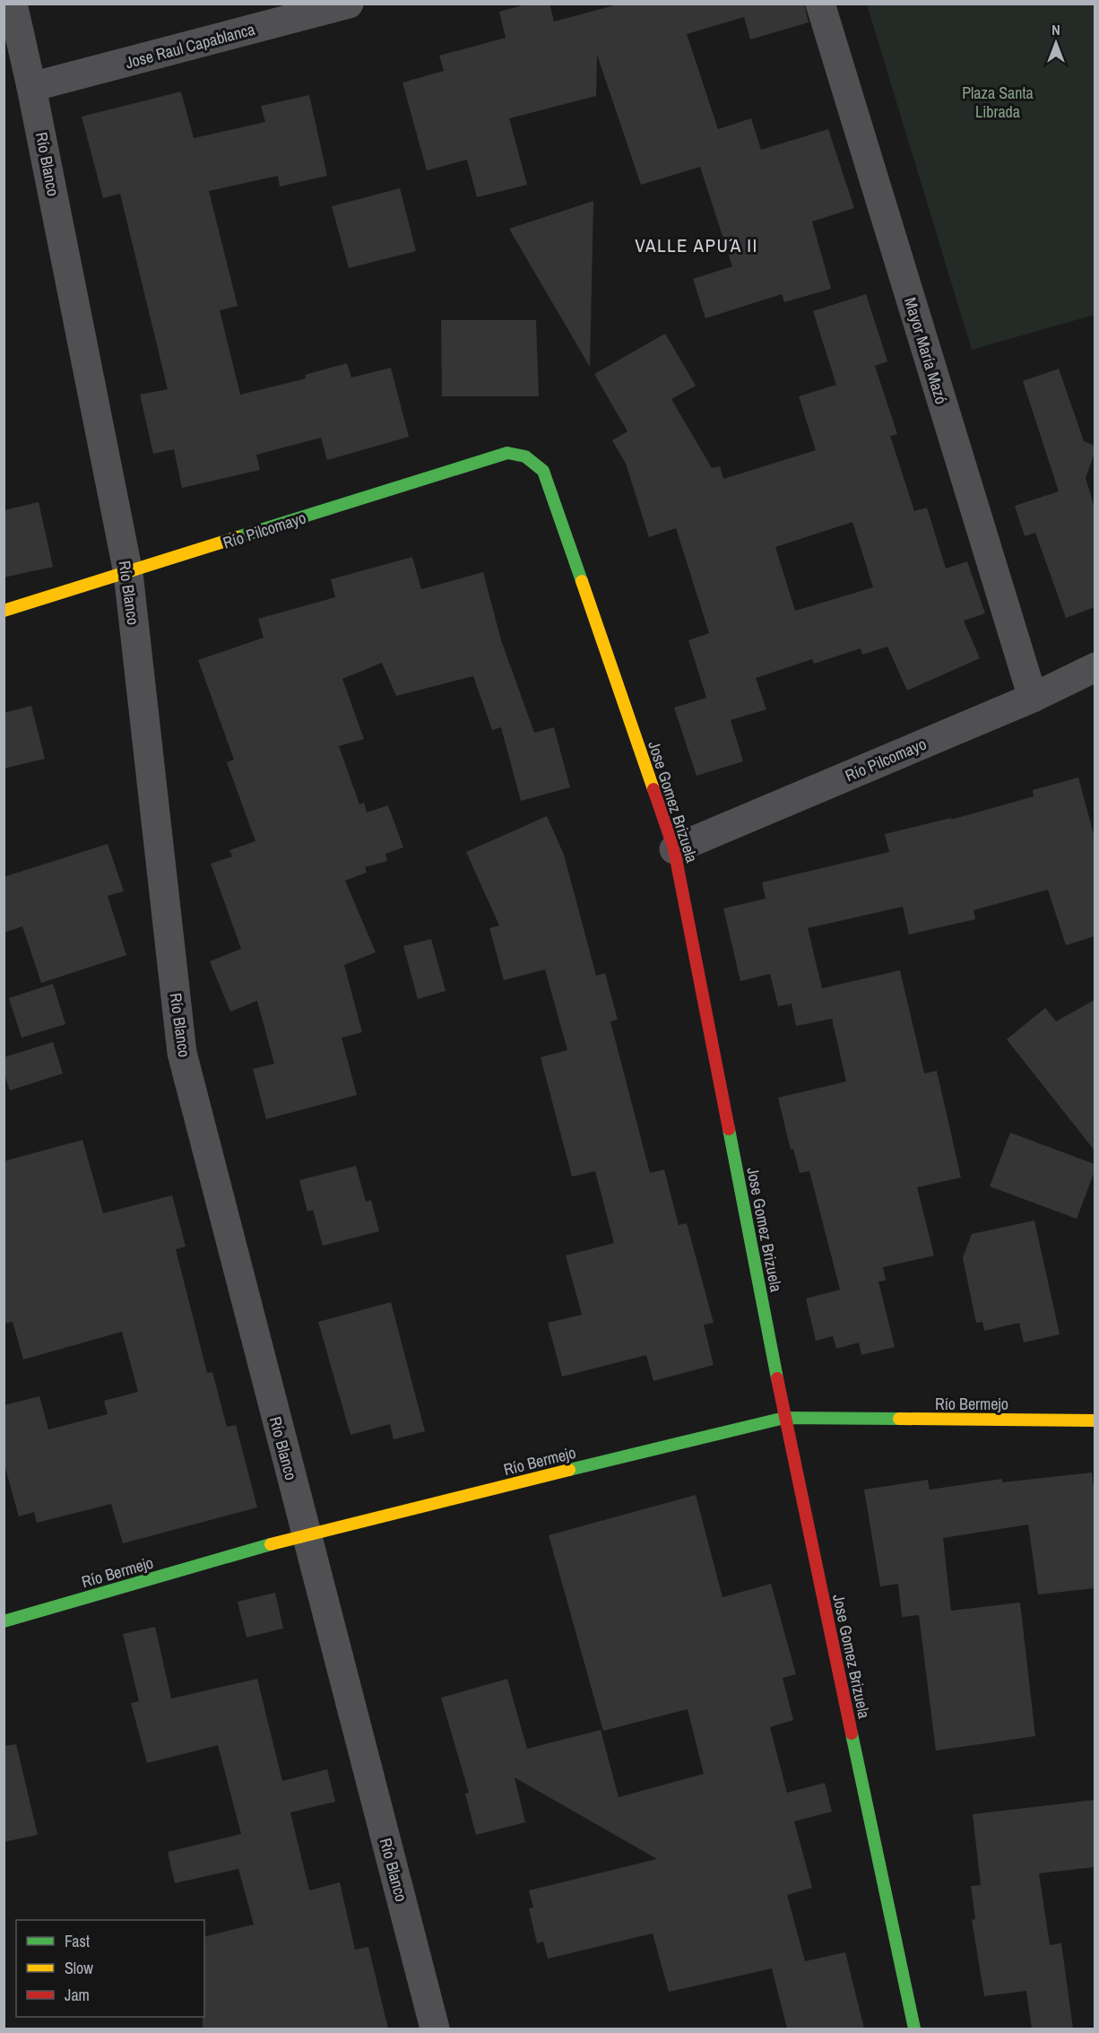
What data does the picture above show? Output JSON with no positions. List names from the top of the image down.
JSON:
{
  "streets": {
    "street": [
      "Jose Raul Capablanca",
      "Río Blanco",
      "Mayor María Mazó",
      "Río Pilcomayo",
      "Jose Gomez Brizuela",
      "Río Bermejo"
    ]
  },
  "crossings": [
    ["Jose Raul Capablanca", "Río Blanco"],
    ["Río Blanco", "Río Pilcomayo"],
    ["Río Blanco", "Río Bermejo"],
    ["Mayor María Mazó", "Río Pilcomayo"],
    ["Río Pilcomayo", "Jose Gomez Brizuela"],
    ["Jose Gomez Brizuela", "Río Bermejo"]
  ],
  "districts": ["VALLE APU´A II"],
  "parks": ["Plaza Santa Librada"],
  "legend": ["Fast", "Slow", "Jam"],
  "north": "top"
}
